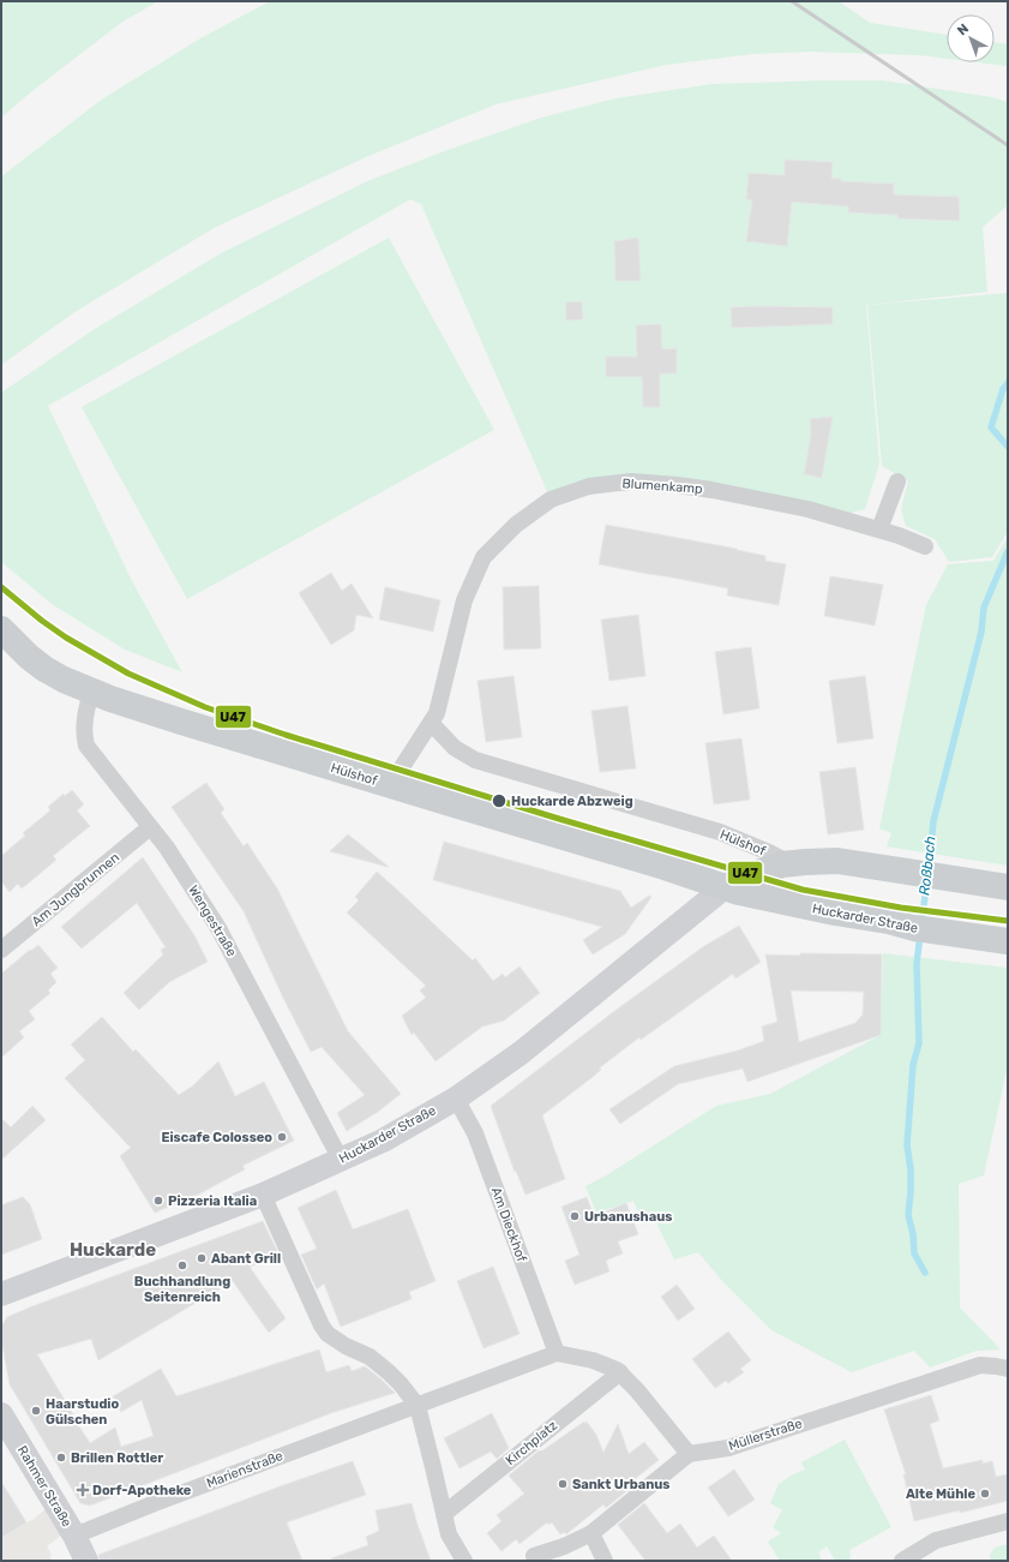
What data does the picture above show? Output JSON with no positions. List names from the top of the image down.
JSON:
{
  "streets": {
    "main road": ["Hülshof", "Huckarder Straße", "Rahmer Straße"],
    "street": [
      "Blumenkamp",
      "Am Jungbrunnen",
      "Wengestraße",
      "Am Dieckhof",
      "Müllerstraße",
      "Kirchplatz",
      "Marienstraße"
    ]
  },
  "crossings": [
    ["Blumenkamp", "Hülshof"],
    ["Hülshof", "Huckarder Straße"],
    ["Hülshof", "Wengestraße"],
    ["Am Jungbrunnen", "Wengestraße"],
    ["Huckarder Straße", "Wengestraße"],
    ["Huckarder Straße", "Am Dieckhof"],
    ["Am Dieckhof", "Marienstraße"],
    ["Marienstraße", "Rahmer Straße"]
  ],
  "districts": ["Huckarde"],
  "water": ["Roßbach"],
  "places": {
    "other": [
      "Huckarde Abzweig",
      "Eiscafe Colosseo",
      "Pizzeria Italia",
      "Urbanushaus",
      "Abant Grill",
      "Buchhandlung Seitenreich",
      "Haarstudio Gülschen",
      "Brillen Rottler",
      "Sankt Urbanus",
      "Alte Mühle"
    ],
    "health": ["Dorf-Apotheke"]
  },
  "lines": ["transit line U47"],
  "north": "top left"
}
